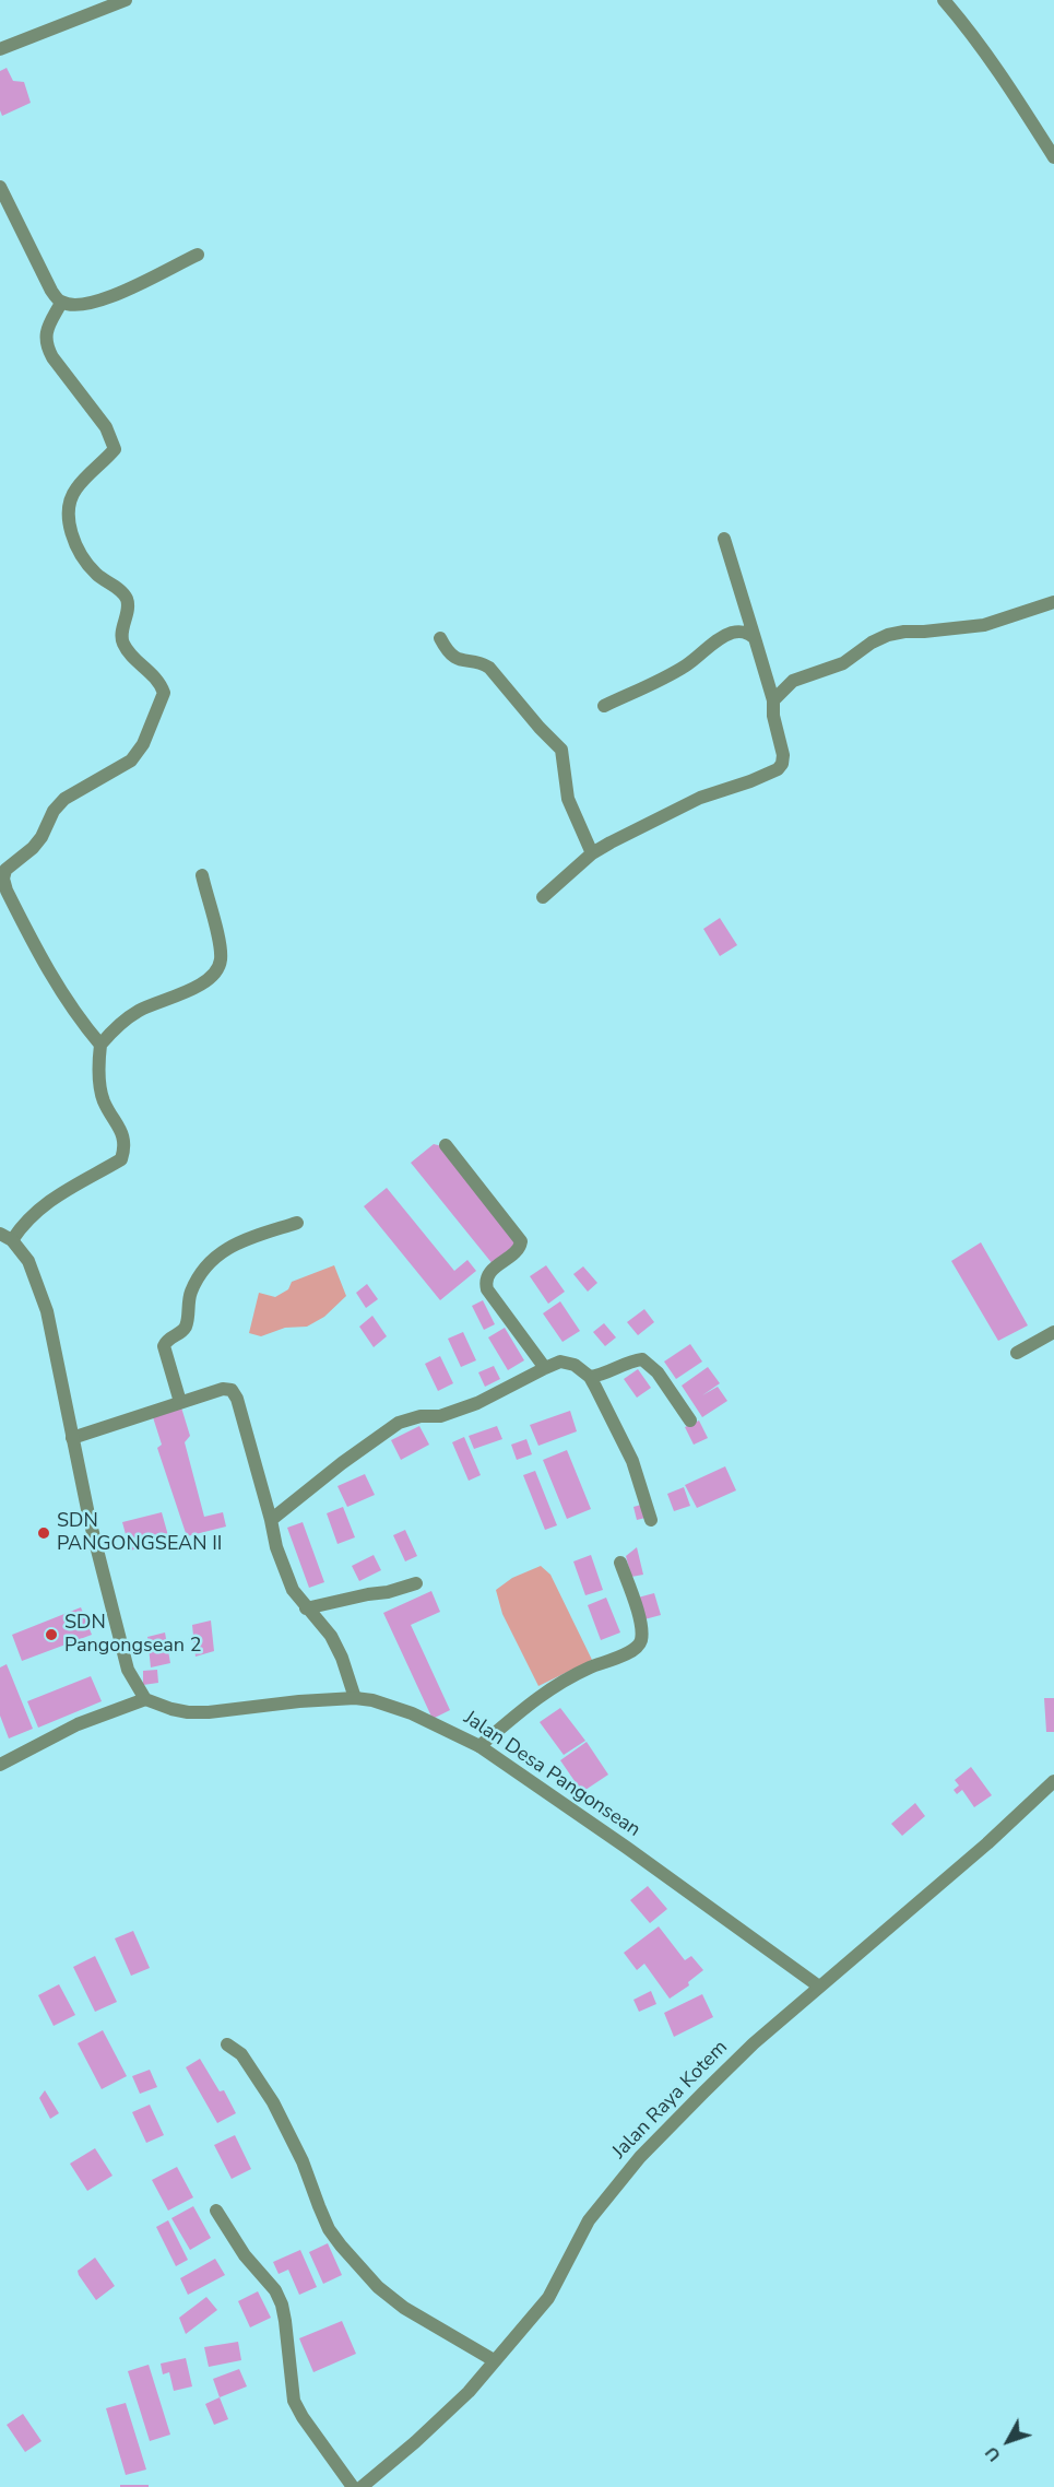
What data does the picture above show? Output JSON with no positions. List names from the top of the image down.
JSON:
{
  "streets": {
    "street": ["Jalan Desa Pangonsean", "Jalan Raya Kotem"]
  },
  "crossings": [
    ["Jalan Desa Pangonsean", "Jalan Raya Kotem"]
  ],
  "places": ["SDN PANGONGSEAN II", "SDN Pangongsean 2"],
  "north": "bottom left"
}
